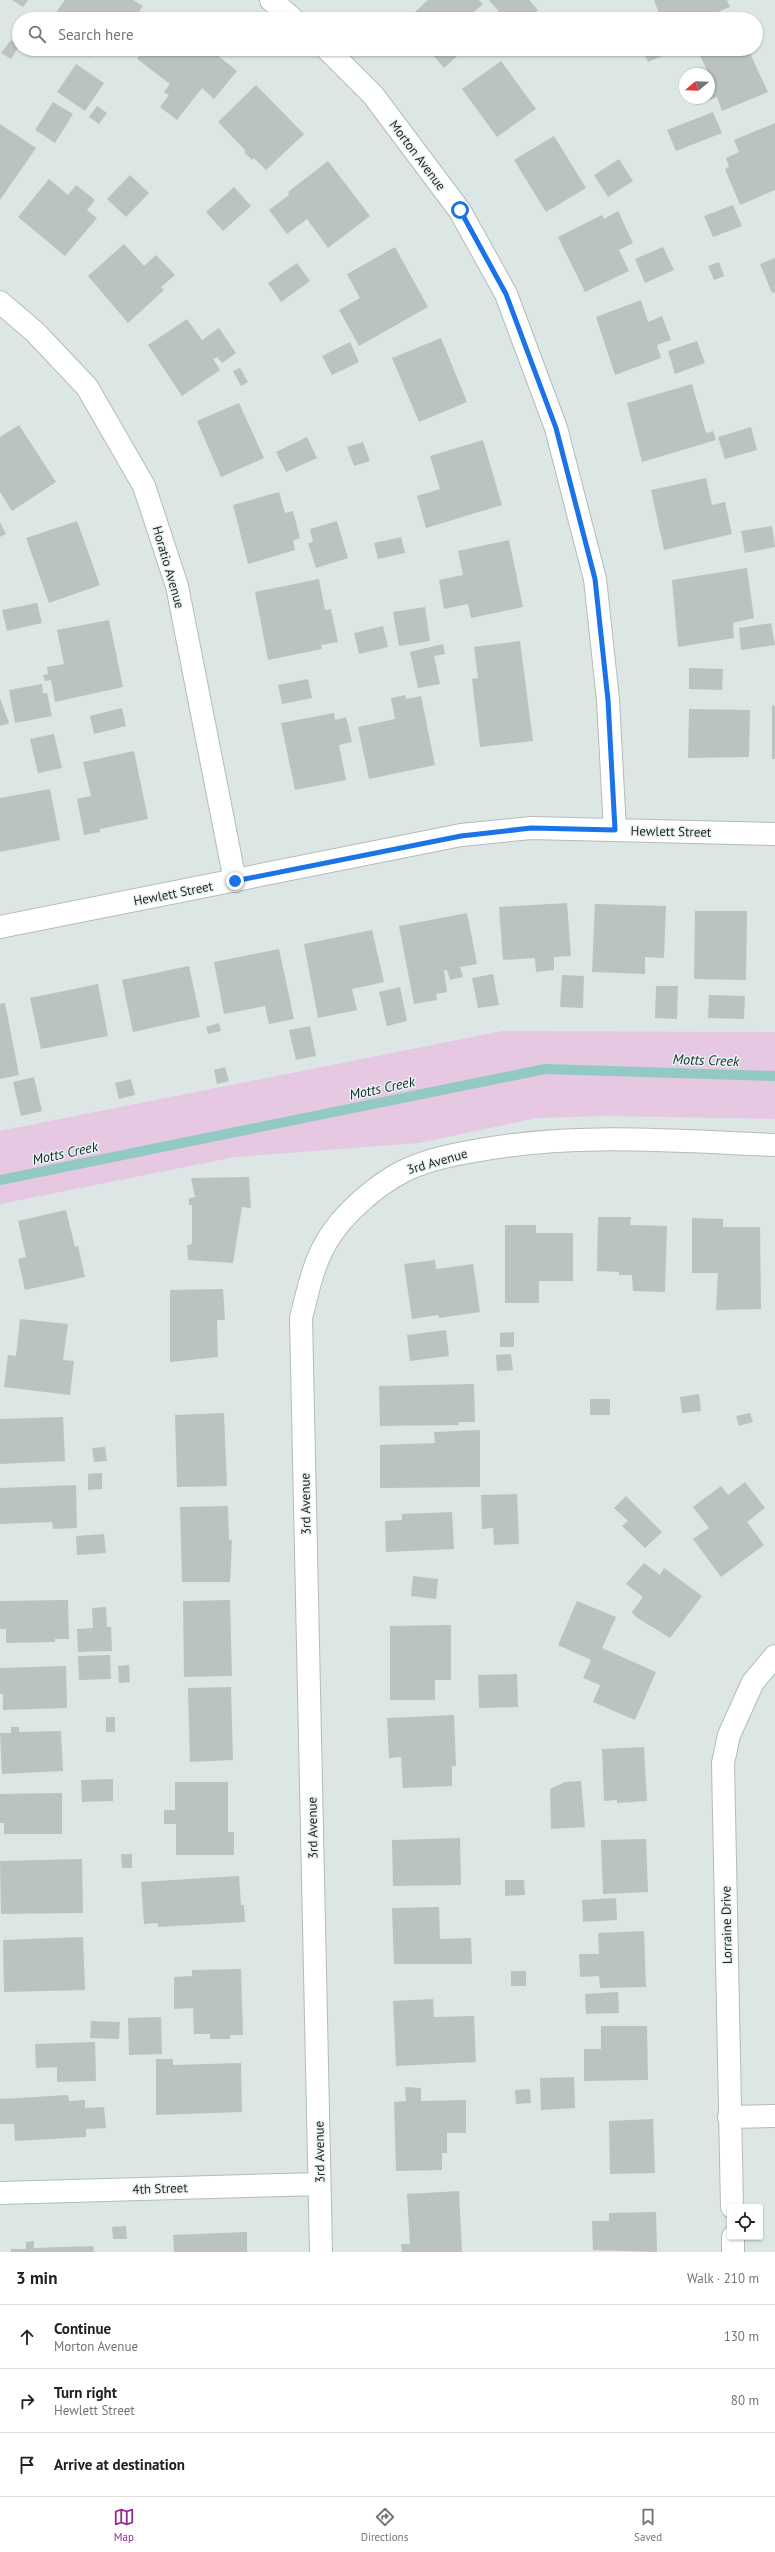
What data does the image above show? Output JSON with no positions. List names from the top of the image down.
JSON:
{
  "streets": {
    "street": [
      "Morton Avenue",
      "Horatio Avenue",
      "Hewlett Street",
      "3rd Avenue",
      "Lorraine Drive",
      "4th Street"
    ]
  },
  "crossings": [
    ["Morton Avenue", "Hewlett Street"],
    ["Horatio Avenue", "Hewlett Street"],
    ["3rd Avenue", "4th Street"]
  ],
  "water": ["Motts Creek"],
  "north": "left",
  "page": {
    "search": "Search here",
    "heading": ["3 min", "Walk · 210 m"],
    "list": [
      ["Continue", "Morton Avenue", "130 m"],
      ["Turn right", "Hewlett Street", "80 m"],
      "Arrive at destination"
    ],
    "nav": ["Map", "Directions", "Saved"]
  }
}
